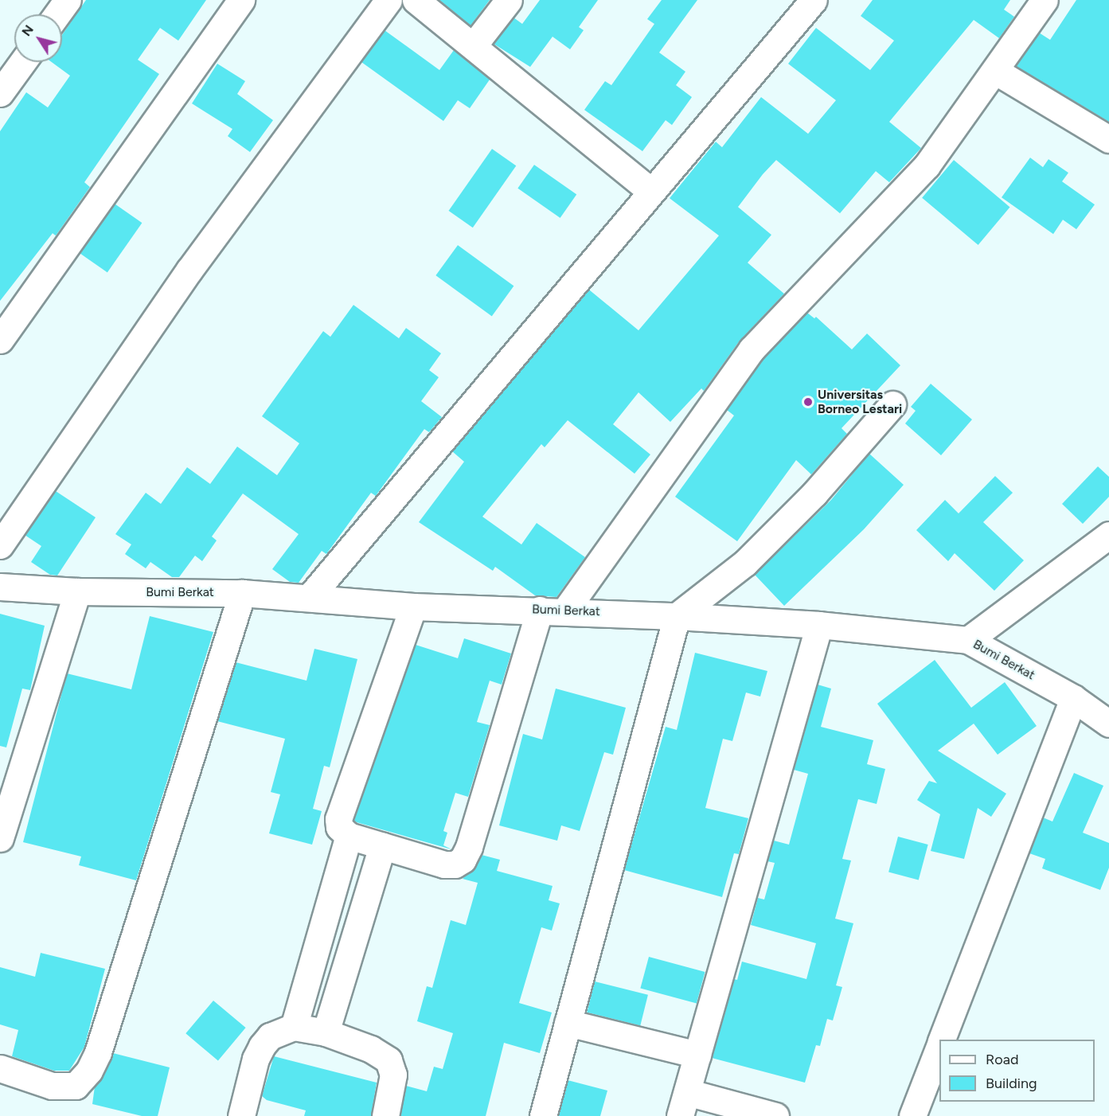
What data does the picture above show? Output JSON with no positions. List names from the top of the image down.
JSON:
{
  "streets": {
    "street": ["Bumi Berkat"]
  },
  "places": ["Universitas Borneo Lestari"],
  "legend": ["Road", "Building"],
  "north": "top left"
}
